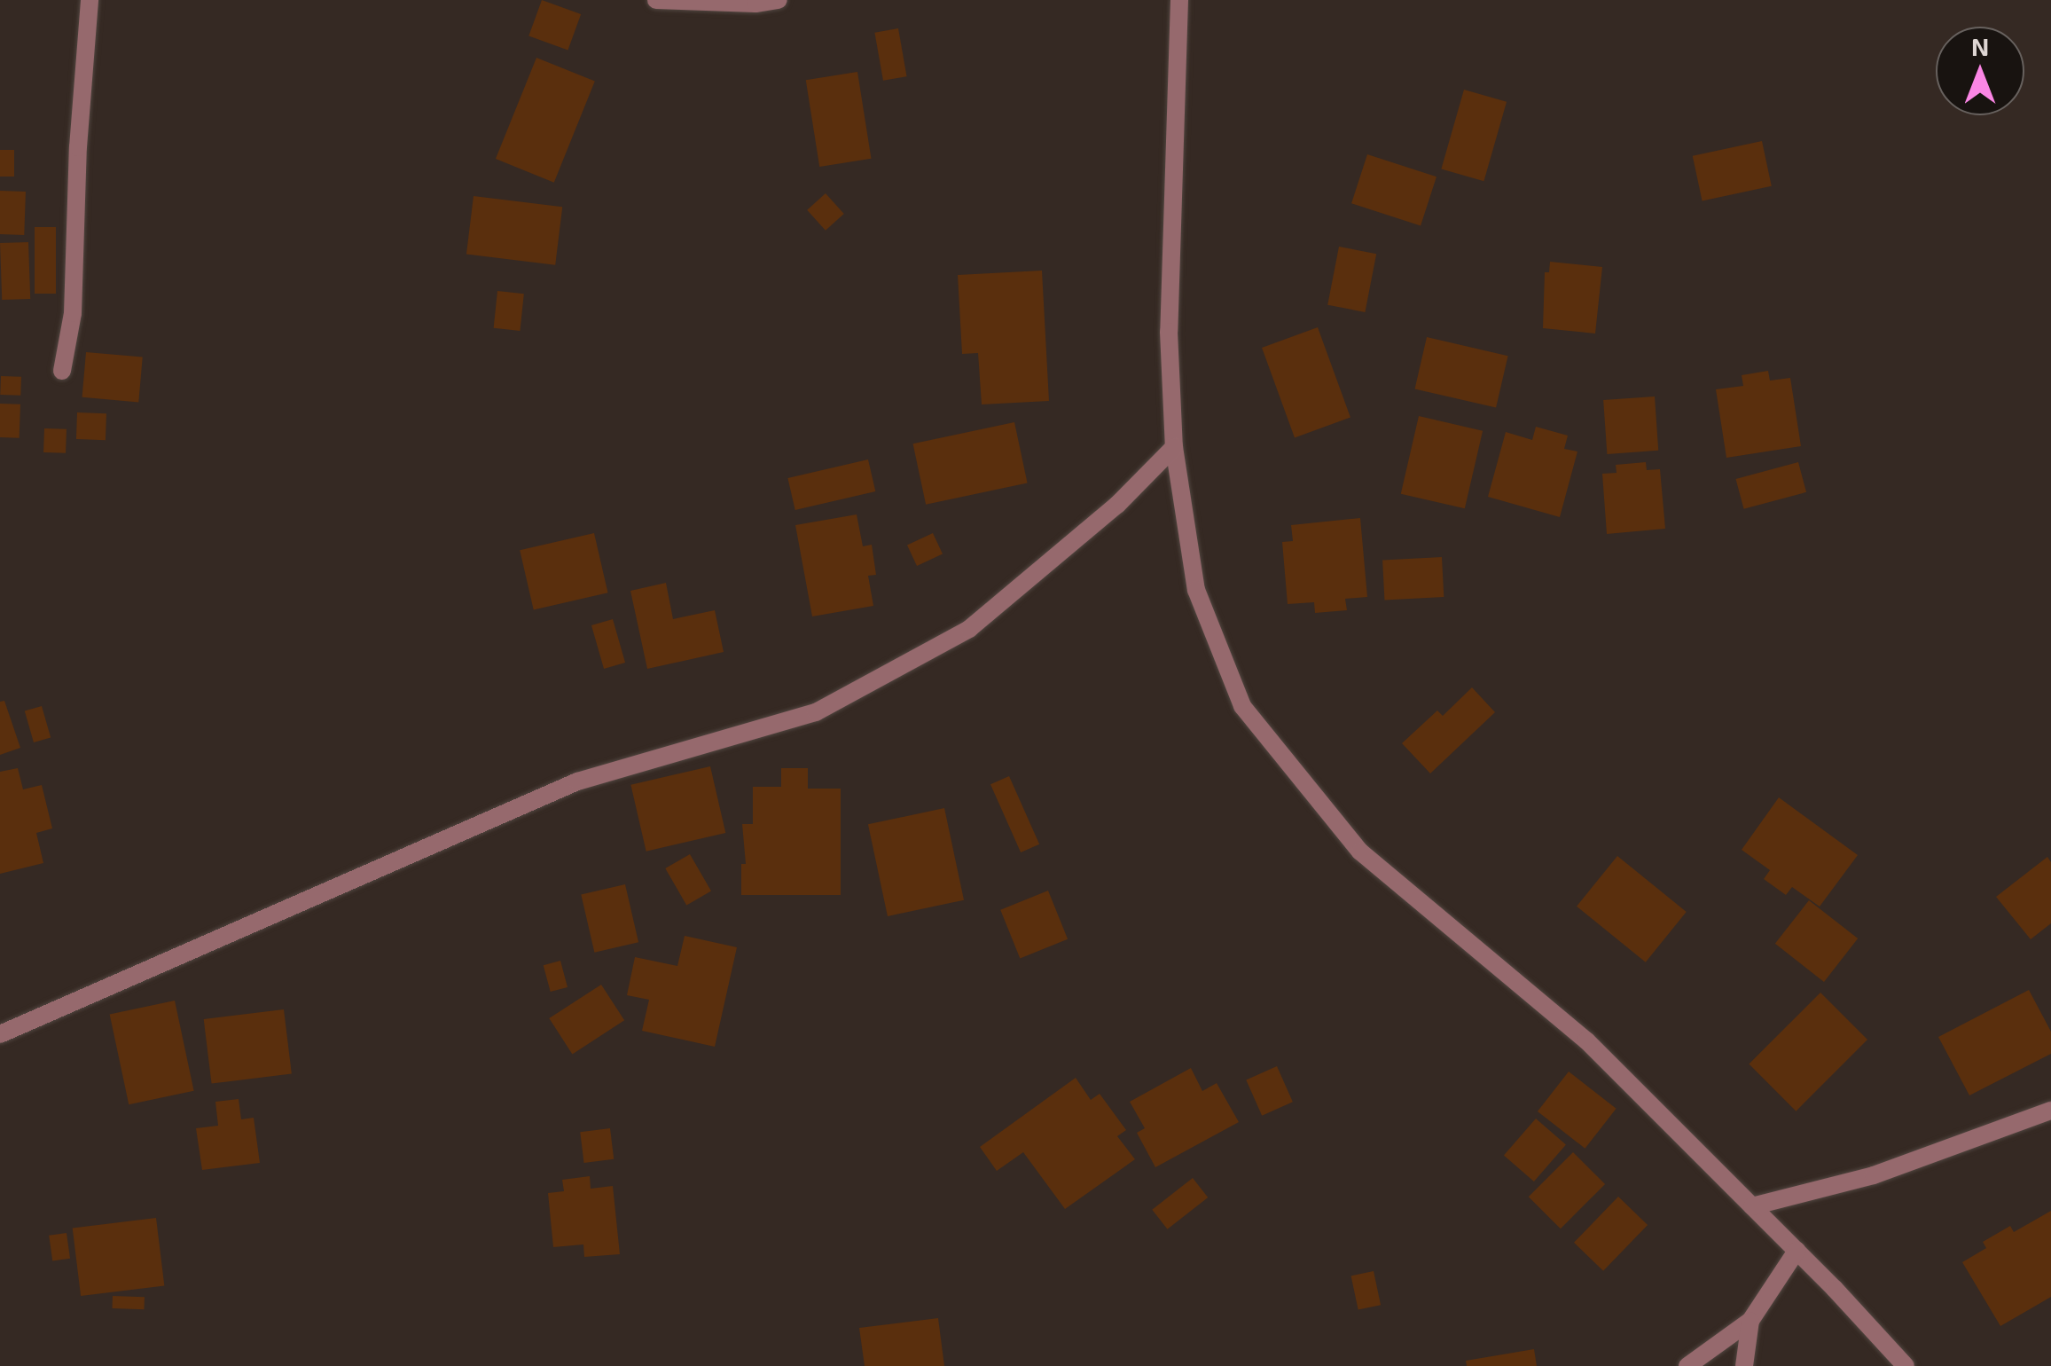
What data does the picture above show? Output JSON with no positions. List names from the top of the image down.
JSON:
{
  "north": "top"
}
